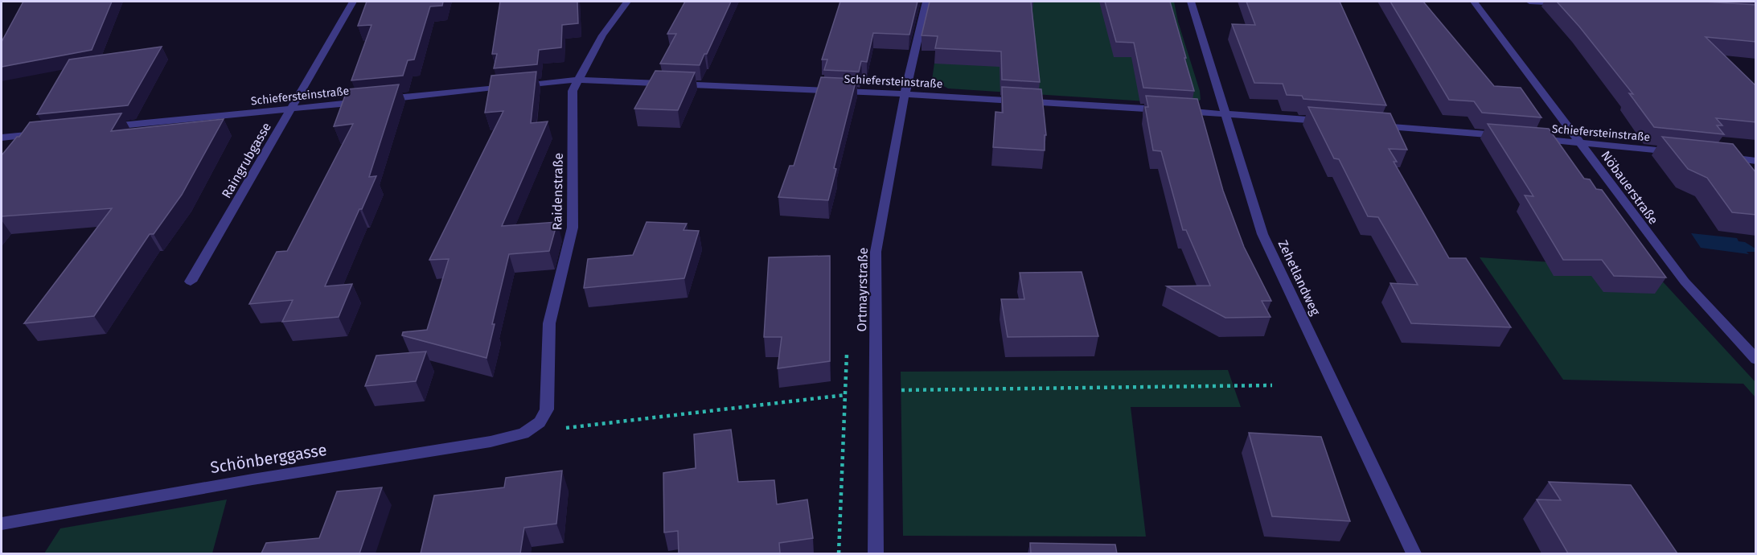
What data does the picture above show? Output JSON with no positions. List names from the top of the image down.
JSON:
{
  "streets": {
    "street": [
      "Schiefersteinstraße",
      "Raingrubgasse",
      "Nöbauerstraße",
      "Raidenstraße",
      "Zehetlandweg",
      "Ortmayrstraße",
      "Schönberggasse"
    ]
  },
  "crossings": [
    ["Schiefersteinstraße", "Raingrubgasse"],
    ["Schiefersteinstraße", "Nöbauerstraße"],
    ["Schiefersteinstraße", "Raidenstraße"],
    ["Schiefersteinstraße", "Zehetlandweg"],
    ["Schiefersteinstraße", "Ortmayrstraße"],
    ["Raidenstraße", "Schönberggasse"]
  ]
}
